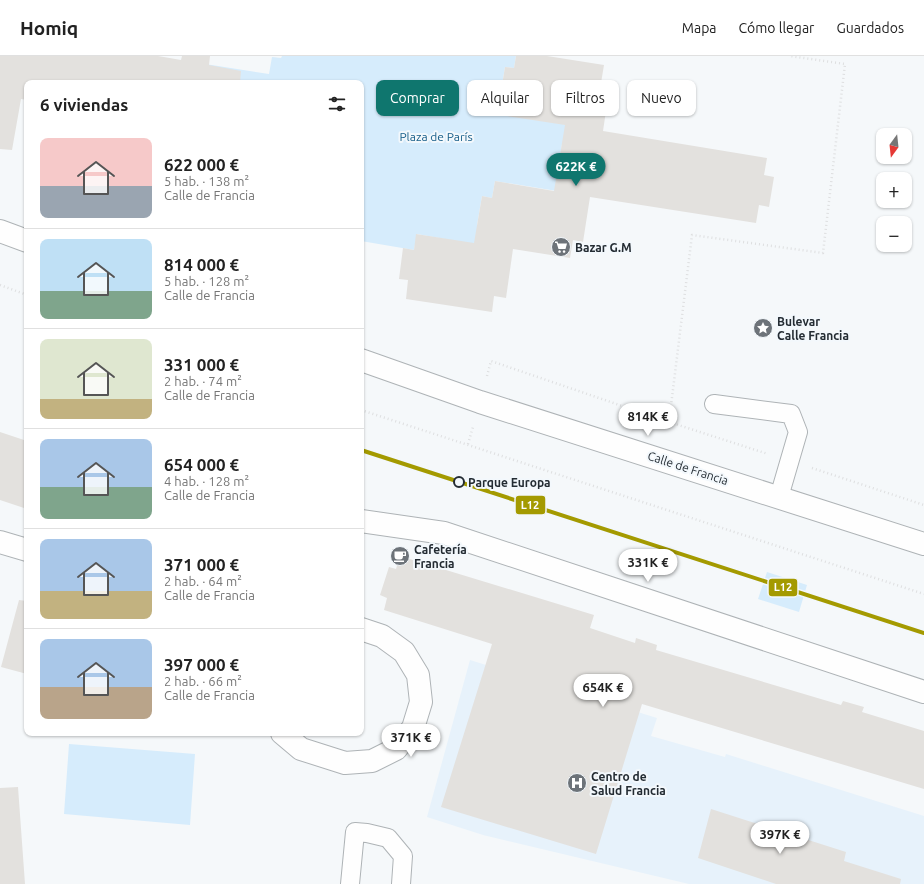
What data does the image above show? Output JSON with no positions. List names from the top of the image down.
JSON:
{
  "streets": {
    "street": ["Calle de Francia"]
  },
  "parks": ["Plaza de París"],
  "places": {
    "supermarket": ["Bazar G.M"],
    "place": ["Bulevar Calle Francia"],
    "other": ["Parque Europa"],
    "cafe": ["Cafetería Francia"],
    "hospital": ["Centro de Salud Francia"]
  },
  "lines": ["transit line L12"],
  "north": "bottom",
  "page": {
    "header": "Homiq",
    "nav": ["Mapa", "Cómo llegar", "Guardados"],
    "chip": [
      "Comprar",
      "Alquilar",
      "Filtros",
      "Nuevo"
    ],
    "heading": "6 viviendas",
    "map_buttons": ["+", "−"],
    "list": [
      {
        "name": "622 000 €",
        "note": "5 hab. · 138 m² · Calle de Francia"
      },
      {
        "name": "814 000 €",
        "note": "5 hab. · 128 m² · Calle de Francia"
      },
      {
        "name": "331 000 €",
        "note": "2 hab. · 74 m² · Calle de Francia"
      },
      {
        "name": "654 000 €",
        "note": "4 hab. · 128 m² · Calle de Francia"
      },
      {
        "name": "371 000 €",
        "note": "2 hab. · 64 m² · Calle de Francia"
      },
      {
        "name": "397 000 €",
        "note": "2 hab. · 66 m² · Calle de Francia"
      }
    ],
    "price": [
      "622K €",
      "814K €",
      "331K €",
      "654K €",
      "371K €",
      "397K €"
    ]
  }
}
